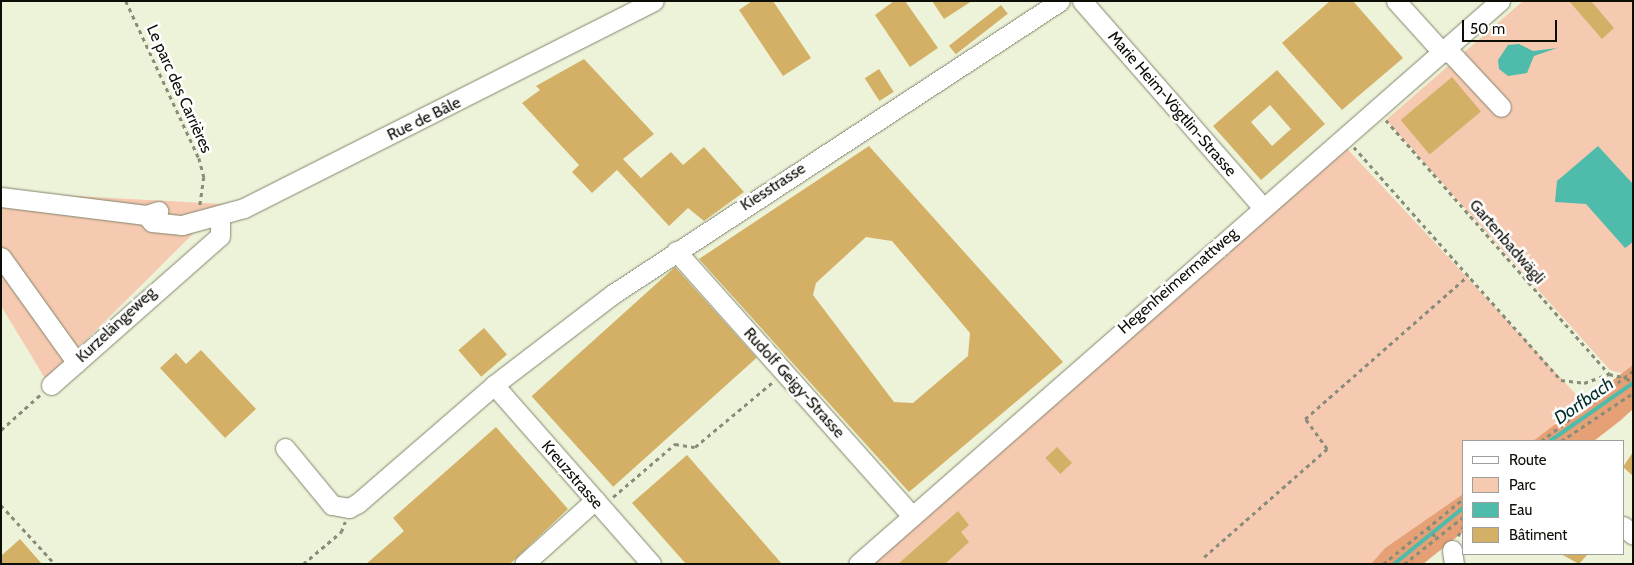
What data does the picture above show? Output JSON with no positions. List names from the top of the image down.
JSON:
{
  "streets": {
    "street": [
      "Marie Heim-Vögtlin-Strasse",
      "Rue de Bâle",
      "Kiesstrasse",
      "Hegenheimermattweg",
      "Kurzelängeweg",
      "Rudolf Geigy-Strasse",
      "Kreuzstrasse"
    ],
    "path": ["Le parc des Carrières", "Gartenbadwägli"]
  },
  "crossings": [
    ["Le parc des Carrières", "Rue de Bâle"],
    ["Marie Heim-Vögtlin-Strasse", "Hegenheimermattweg"],
    ["Rue de Bâle", "Kurzelängeweg"],
    ["Kiesstrasse", "Rudolf Geigy-Strasse"],
    ["Kiesstrasse", "Kreuzstrasse"],
    ["Gartenbadwägli", "Hegenheimermattweg"],
    ["Hegenheimermattweg", "Rudolf Geigy-Strasse"]
  ],
  "water": ["Dorfbach"],
  "legend": [
    "Route",
    "Parc",
    "Eau",
    "Bâtiment"
  ],
  "scale_bar": "50 m"
}
